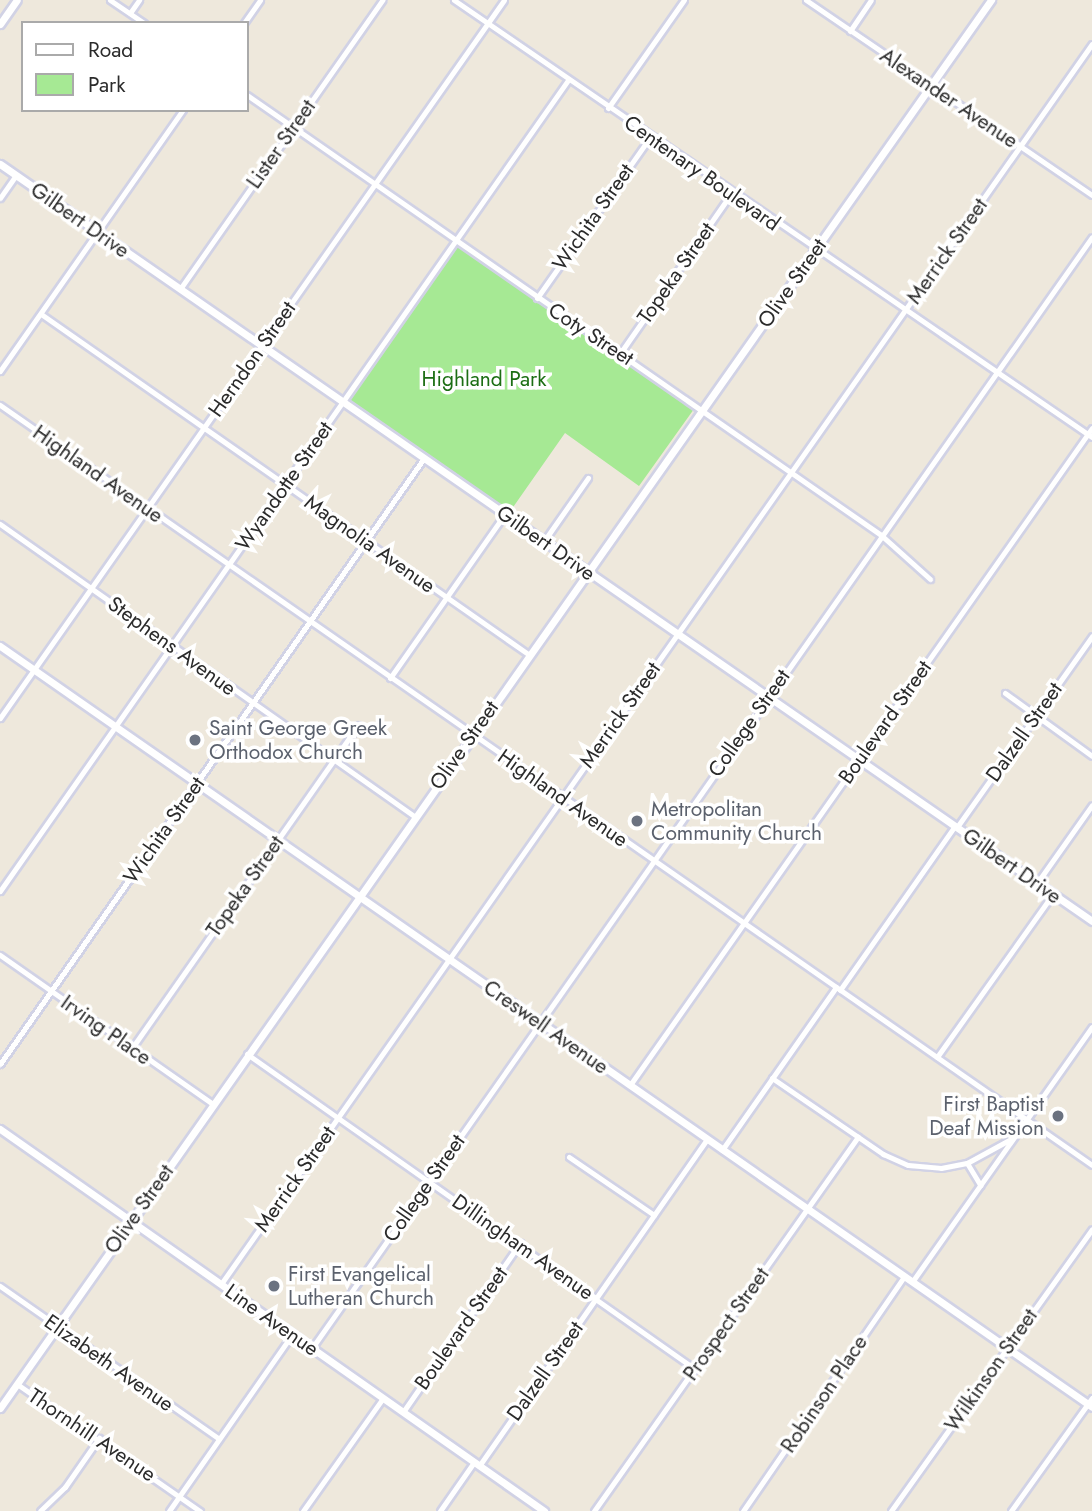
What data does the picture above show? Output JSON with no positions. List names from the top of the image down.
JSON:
{
  "streets": {
    "street": [
      "Alexander Avenue",
      "Lister Street",
      "Centenary Boulevard",
      "Wichita Street",
      "Gilbert Drive",
      "Merrick Street",
      "Topeka Street",
      "Olive Street",
      "Coty Street",
      "Herndon Street",
      "Highland Avenue",
      "Wyandotte Street",
      "Magnolia Avenue",
      "Stephens Avenue",
      "Boulevard Street",
      "College Street",
      "Dalzell Street",
      "Creswell Avenue",
      "Irving Place",
      "Dillingham Avenue",
      "Line Avenue",
      "Prospect Street",
      "Elizabeth Avenue",
      "Wilkinson Street",
      "Robinson Place",
      "Thornhill Avenue"
    ]
  },
  "crossings": [
    ["Alexander Avenue", "Merrick Street"],
    ["Alexander Avenue", "Olive Street"],
    ["Lister Street", "Gilbert Drive"],
    ["Lister Street", "Coty Street"],
    ["Centenary Boulevard", "Wichita Street"],
    ["Centenary Boulevard", "Merrick Street"],
    ["Centenary Boulevard", "Topeka Street"],
    ["Centenary Boulevard", "Olive Street"],
    ["Centenary Boulevard", "Herndon Street"],
    ["Centenary Boulevard", "Wyandotte Street"],
    ["Centenary Boulevard", "Boulevard Street"],
    ["Centenary Boulevard", "College Street"],
    ["Wichita Street", "Gilbert Drive"],
    ["Wichita Street", "Coty Street"],
    ["Wichita Street", "Highland Avenue"],
    ["Wichita Street", "Magnolia Avenue"],
    ["Wichita Street", "Stephens Avenue"],
    ["Wichita Street", "Creswell Avenue"],
    ["Wichita Street", "Irving Place"],
    ["Gilbert Drive", "Merrick Street"],
    ["Gilbert Drive", "Olive Street"],
    ["Gilbert Drive", "Herndon Street"],
    ["Gilbert Drive", "Wyandotte Street"],
    ["Gilbert Drive", "Boulevard Street"],
    ["Gilbert Drive", "College Street"],
    ["Gilbert Drive", "Dalzell Street"],
    ["Merrick Street", "Coty Street"],
    ["Merrick Street", "Highland Avenue"],
    ["Merrick Street", "Creswell Avenue"],
    ["Merrick Street", "Dillingham Avenue"],
    ["Merrick Street", "Line Avenue"],
    ["Topeka Street", "Coty Street"],
    ["Topeka Street", "Stephens Avenue"],
    ["Topeka Street", "Creswell Avenue"],
    ["Topeka Street", "Irving Place"],
    ["Olive Street", "Coty Street"],
    ["Olive Street", "Highland Avenue"],
    ["Olive Street", "Magnolia Avenue"],
    ["Olive Street", "Stephens Avenue"],
    ["Olive Street", "Creswell Avenue"],
    ["Olive Street", "Irving Place"],
    ["Olive Street", "Dillingham Avenue"],
    ["Olive Street", "Line Avenue"],
    ["Olive Street", "Elizabeth Avenue"],
    ["Olive Street", "Thornhill Avenue"],
    ["Coty Street", "Herndon Street"],
    ["Coty Street", "Wyandotte Street"],
    ["Coty Street", "College Street"],
    ["Herndon Street", "Highland Avenue"],
    ["Herndon Street", "Magnolia Avenue"],
    ["Herndon Street", "Stephens Avenue"],
    ["Herndon Street", "Creswell Avenue"],
    ["Highland Avenue", "Wyandotte Street"],
    ["Highland Avenue", "Boulevard Street"],
    ["Highland Avenue", "College Street"],
    ["Highland Avenue", "Dalzell Street"],
    ["Wyandotte Street", "Magnolia Avenue"],
    ["Wyandotte Street", "Stephens Avenue"],
    ["Wyandotte Street", "Creswell Avenue"],
    ["Boulevard Street", "Creswell Avenue"],
    ["Boulevard Street", "Dillingham Avenue"],
    ["Boulevard Street", "Line Avenue"],
    ["College Street", "Creswell Avenue"],
    ["College Street", "Dillingham Avenue"],
    ["College Street", "Line Avenue"],
    ["Dalzell Street", "Creswell Avenue"],
    ["Dalzell Street", "Dillingham Avenue"],
    ["Dalzell Street", "Line Avenue"],
    ["Creswell Avenue", "Prospect Street"],
    ["Creswell Avenue", "Wilkinson Street"],
    ["Creswell Avenue", "Robinson Place"],
    ["Dillingham Avenue", "Prospect Street"]
  ],
  "parks": ["Highland Park"],
  "places": [
    "Saint George Greek Orthodox Church",
    "Metropolitan Community Church",
    "First Baptist Deaf Mission",
    "First Evangelical Lutheran Church"
  ],
  "legend": ["Road", "Park"]
}
